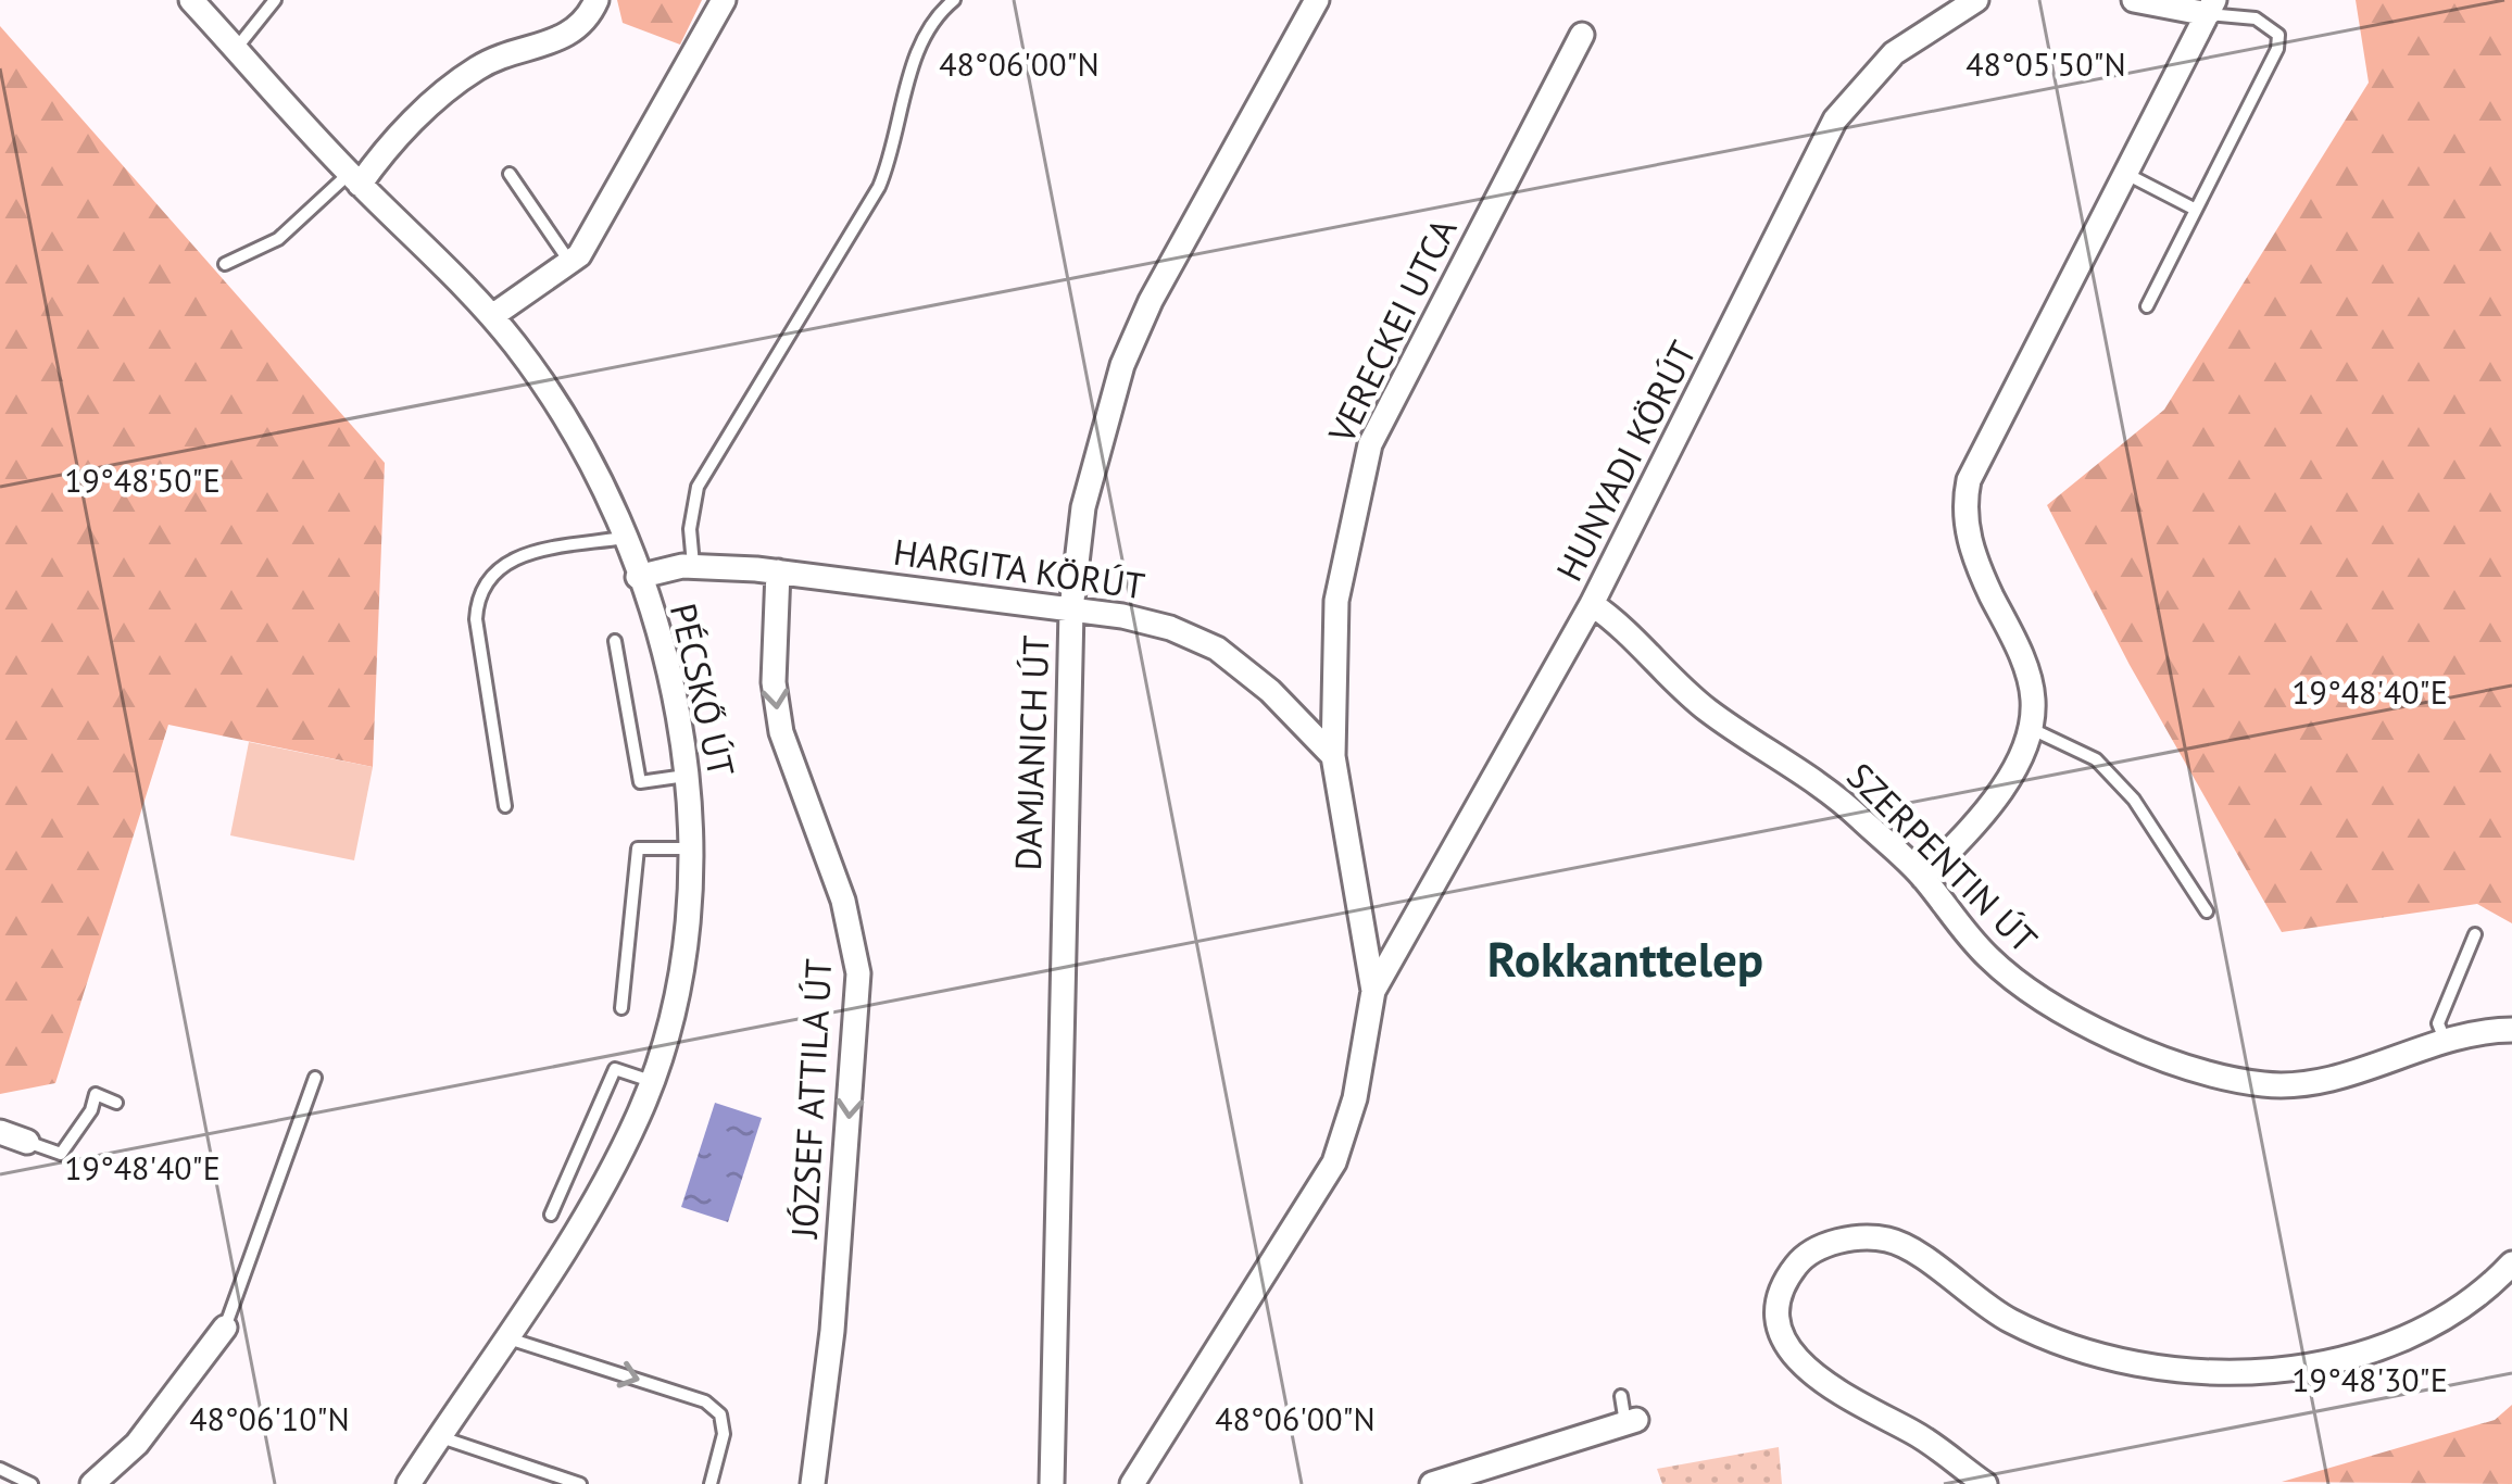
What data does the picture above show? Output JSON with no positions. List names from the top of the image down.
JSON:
{
  "streets": {
    "street": [
      "VERECKEI UTCA",
      "HUNYADI KÖRÚT",
      "HARGITA KÖRÚT",
      "PÉCSKŐ ÚT",
      "DAMJANICH ÚT",
      "SZERPENTIN ÚT",
      "JÓZSEF ATTILA ÚT"
    ]
  },
  "crossings": [
    ["VERECKEI UTCA", "HARGITA KÖRÚT"],
    ["HUNYADI KÖRÚT", "SZERPENTIN ÚT"],
    ["HARGITA KÖRÚT", "PÉCSKŐ ÚT"],
    ["HARGITA KÖRÚT", "DAMJANICH ÚT"],
    ["HARGITA KÖRÚT", "JÓZSEF ATTILA ÚT"]
  ],
  "one_way": ["JÓZSEF ATTILA ÚT"],
  "districts": ["Rokkanttelep"],
  "coordinates": [
    "48°06'00\"N",
    "48°05'50\"N",
    "19°48'50\"E",
    "19°48'40\"E",
    "19°48'30\"E",
    "48°06'10\"N"
  ]
}
